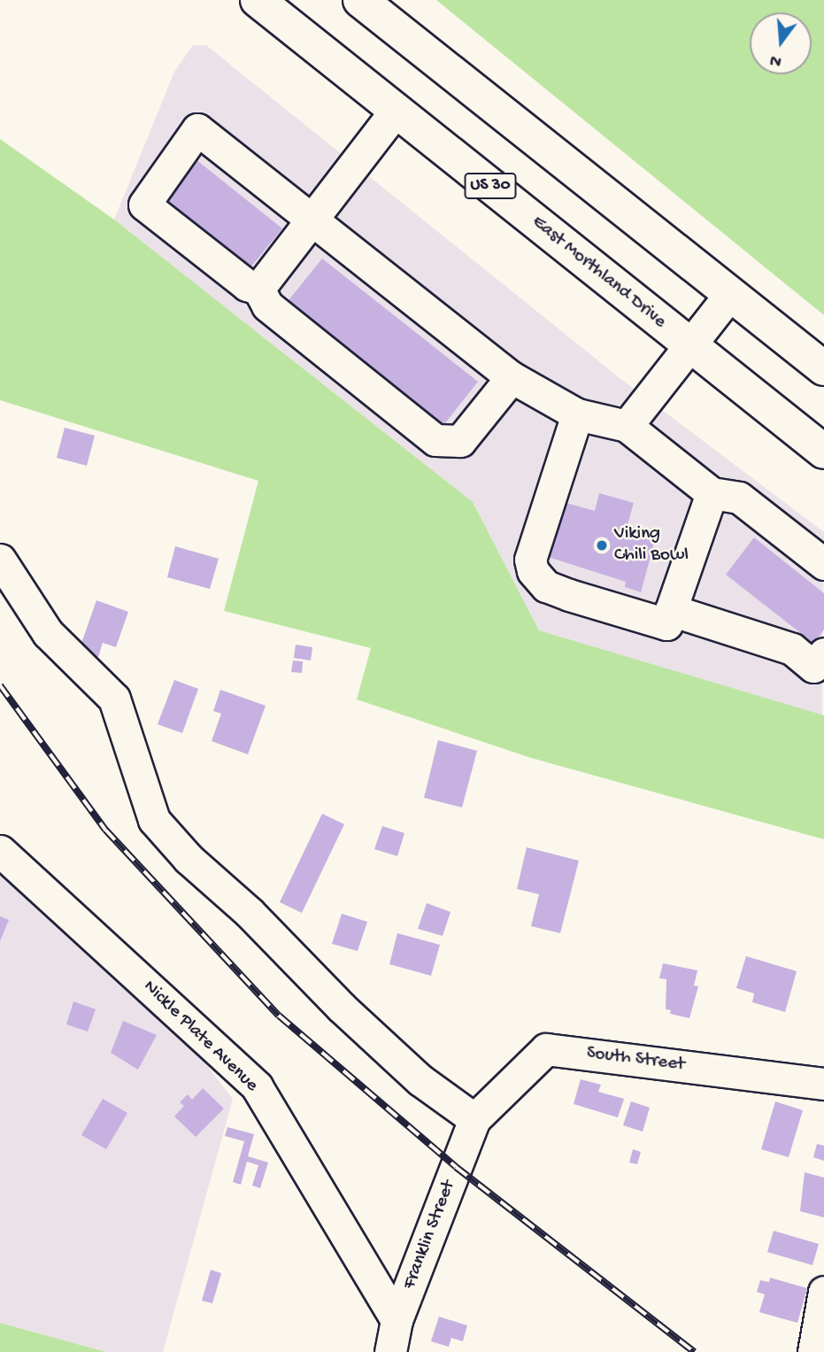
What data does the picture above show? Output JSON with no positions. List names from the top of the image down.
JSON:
{
  "streets": {
    "highway": ["US 30", "East Morthland Drive"],
    "street": ["Nickle Plate Avenue", "South Street", "Franklin Street"]
  },
  "crossings": [
    ["Nickle Plate Avenue", "Franklin Street"],
    ["South Street", "Franklin Street"]
  ],
  "places": ["Viking Chili Bowl"],
  "north": "bottom"
}
